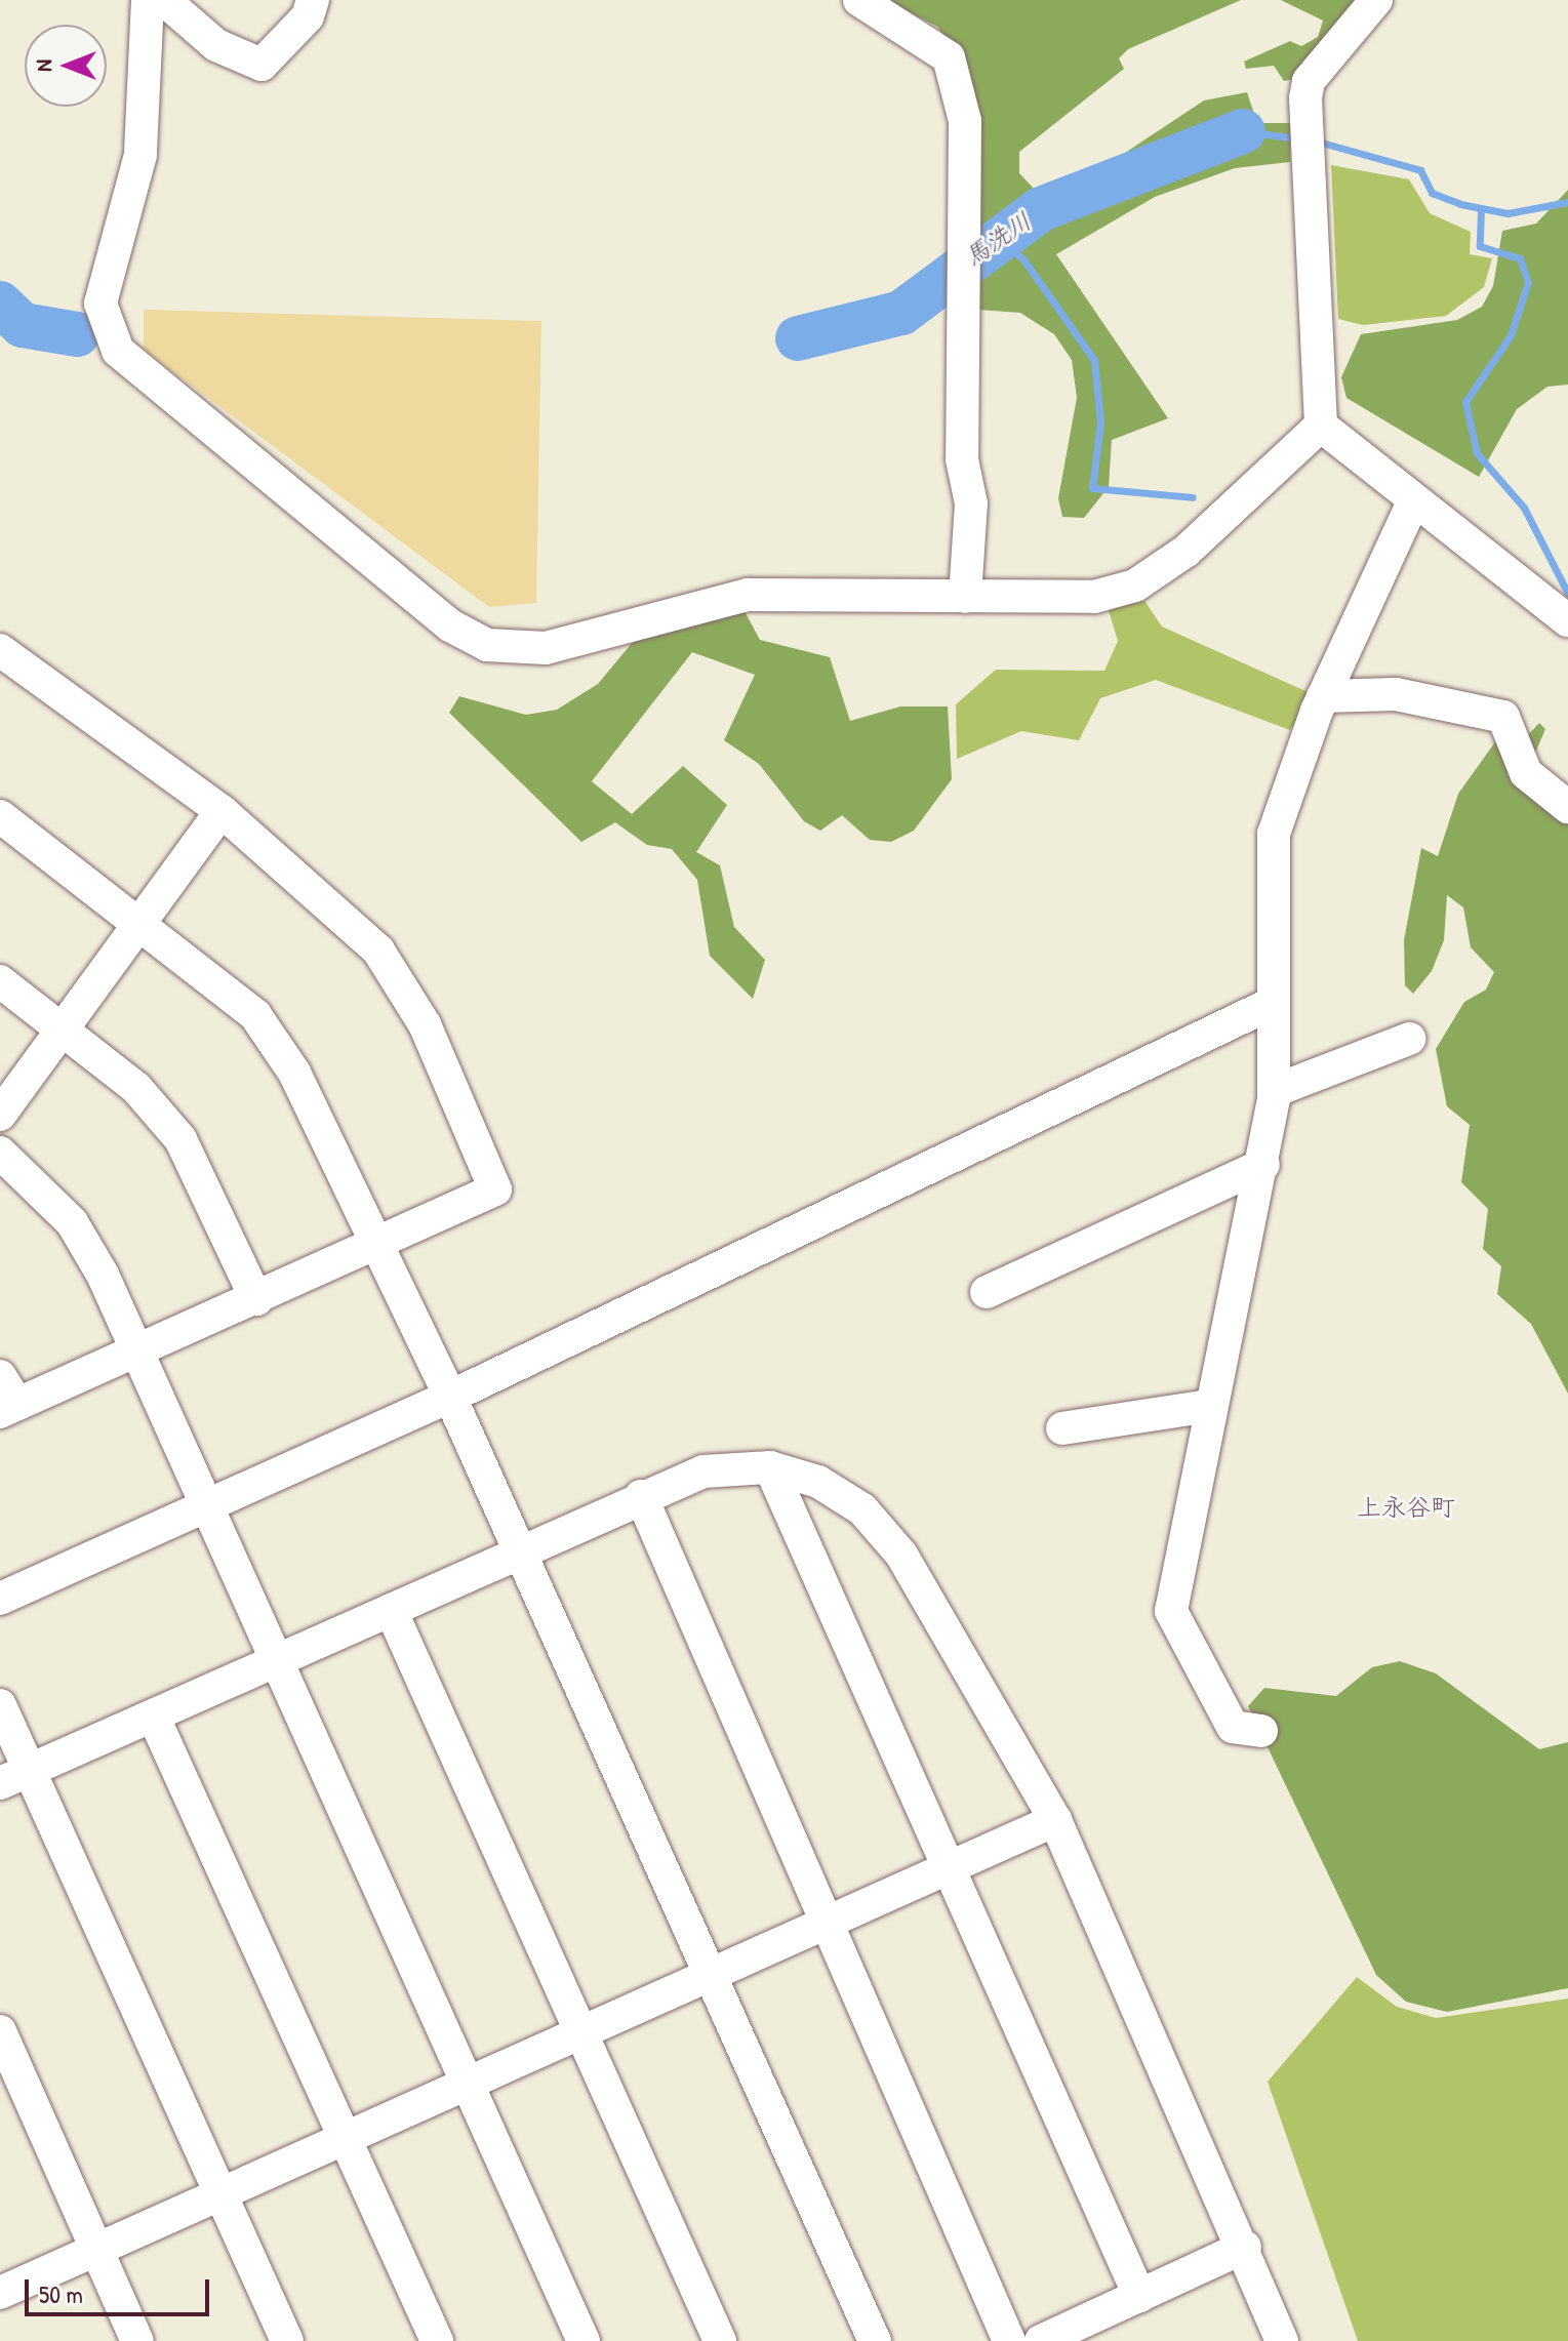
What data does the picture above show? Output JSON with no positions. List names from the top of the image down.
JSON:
{
  "districts": ["上永谷町"],
  "water": ["馬洗川"],
  "scale_bar": "50 m",
  "north": "left"
}
